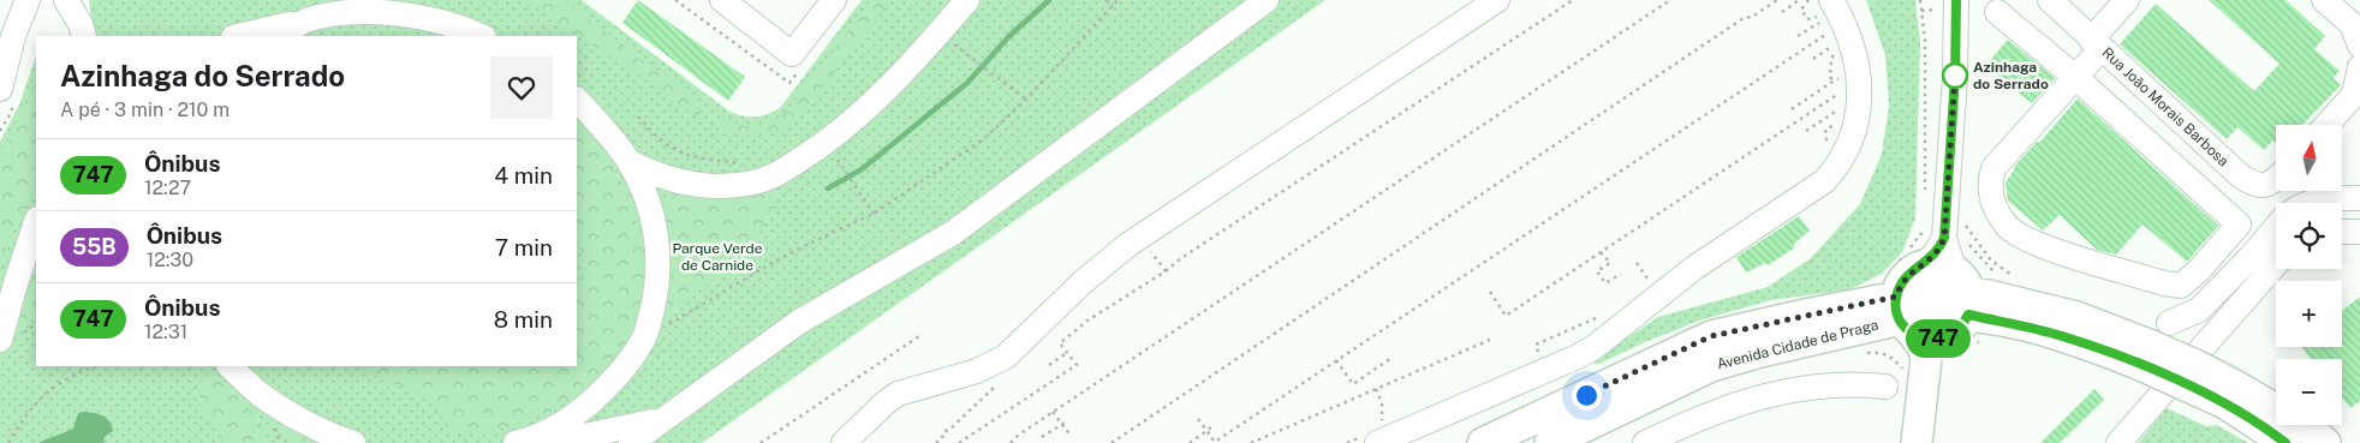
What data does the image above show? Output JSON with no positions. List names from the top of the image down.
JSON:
{
  "streets": {
    "main road": ["Avenida Cidade de Praga"],
    "street": ["Rua João Morais Barbosa"]
  },
  "parks": ["Parque Verde de Carnide"],
  "places": ["Azinhaga do Serrado"],
  "lines": ["bus line 747"],
  "north": "top",
  "page": {
    "on_map": "747",
    "heading": ["Azinhaga do Serrado", "A pé · 3 min · 210 m"],
    "map_buttons": ["+", "−"],
    "list": [
      {
        "mark": "747",
        "name": "Ônibus",
        "note": "12:27",
        "value": "4 min"
      },
      {
        "mark": "55B",
        "name": "Ônibus",
        "note": "12:30",
        "value": "7 min"
      },
      {
        "mark": "747",
        "name": "Ônibus",
        "note": "12:31",
        "value": "8 min"
      }
    ]
  }
}
